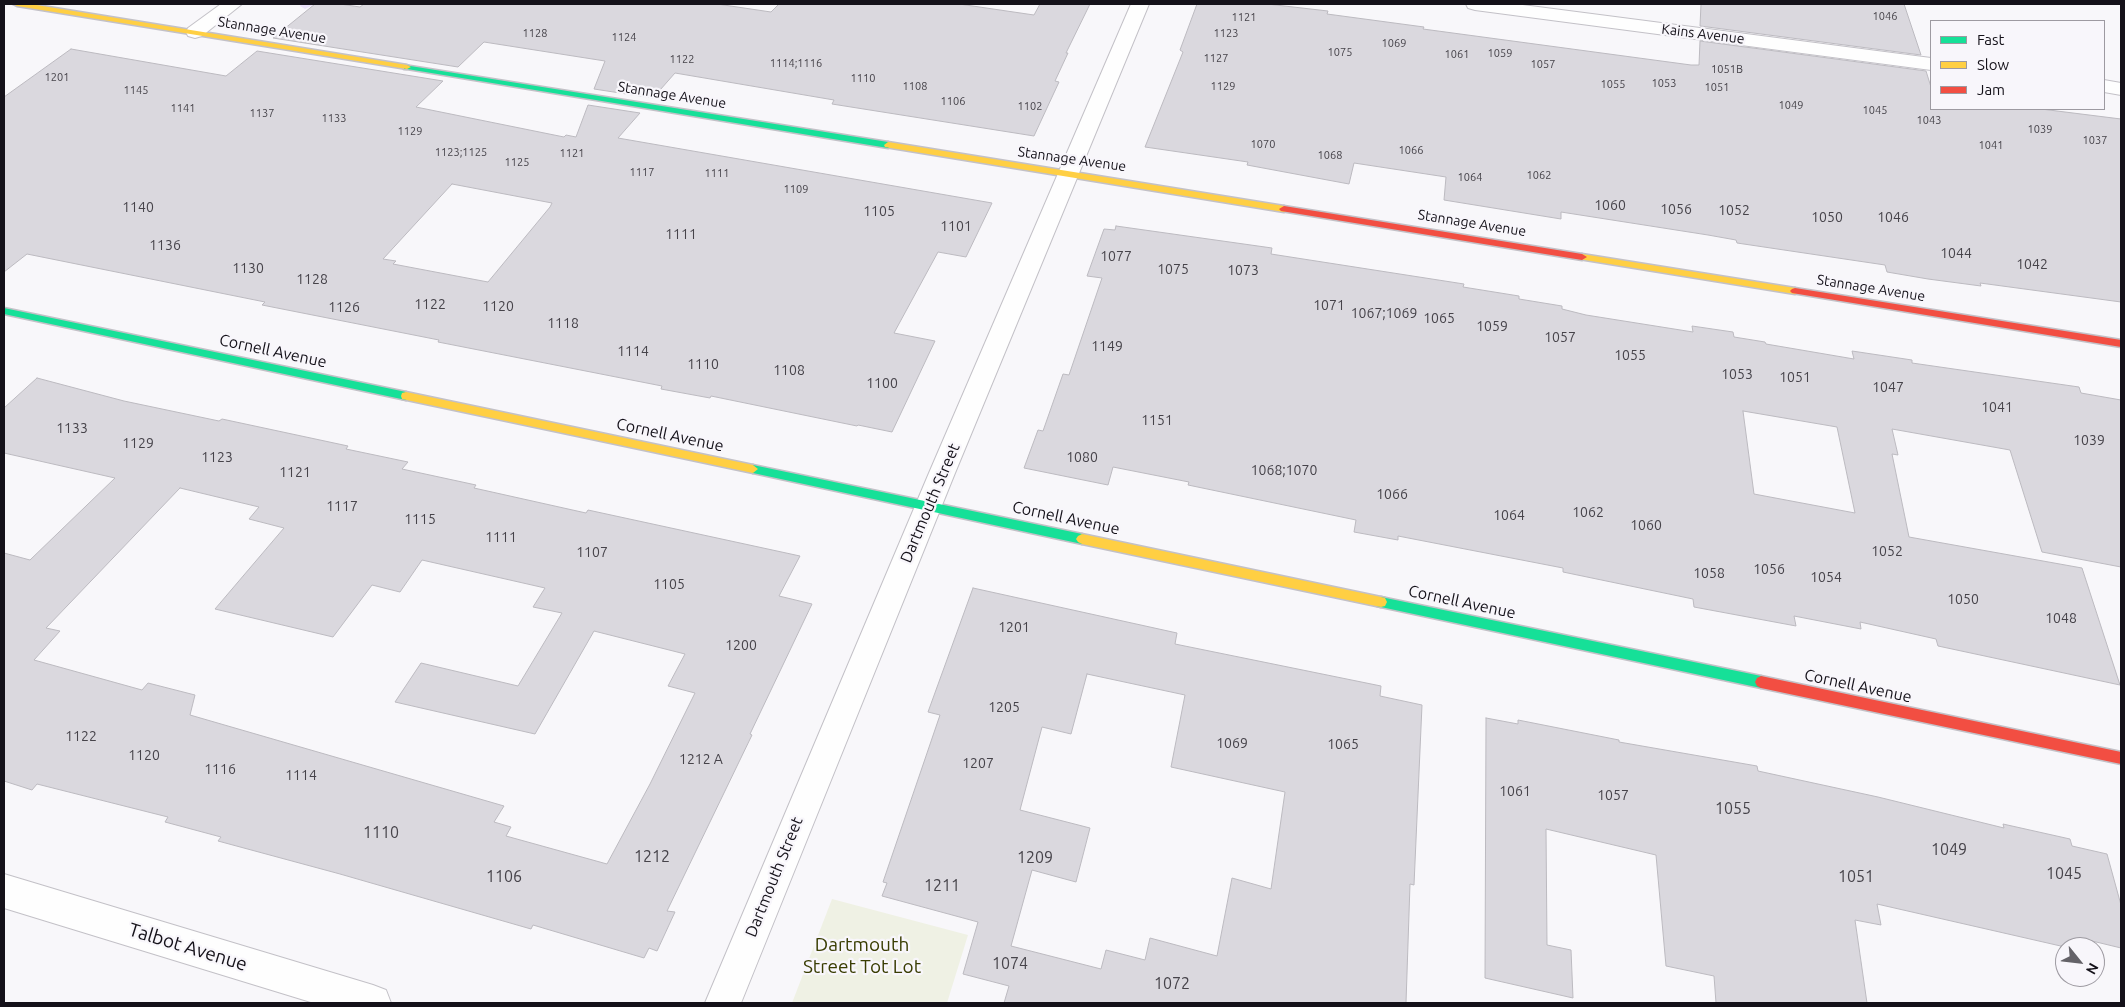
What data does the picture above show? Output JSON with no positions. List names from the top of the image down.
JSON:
{
  "streets": {
    "street": [
      "Stannage Avenue",
      "Kains Avenue",
      "Cornell Avenue",
      "Dartmouth Street",
      "Talbot Avenue"
    ]
  },
  "crossings": [
    ["Stannage Avenue", "Dartmouth Street"],
    ["Cornell Avenue", "Dartmouth Street"]
  ],
  "parks": ["Dartmouth Street Tot Lot"],
  "house_numbers": [
    "1046",
    "1121",
    "1128",
    "1123",
    "1124",
    "1069",
    "1075",
    "1059",
    "1061",
    "1127",
    "1122",
    "1114;1116",
    "1057",
    "1051B",
    "1201",
    "1110",
    "1053",
    "1055",
    "1108",
    "1129",
    "1051",
    "1145",
    "1106",
    "1049",
    "1102",
    "1141",
    "1045",
    "1137",
    "1133",
    "1043",
    "1039",
    "1129",
    "1037",
    "1070",
    "1041",
    "1066",
    "1123;1125",
    "1121",
    "1068",
    "1125",
    "1117",
    "1111",
    "1062",
    "1064",
    "1109",
    "1060",
    "1140",
    "1056",
    "1052",
    "1105",
    "1050",
    "1046",
    "1101",
    "1111",
    "1136",
    "1044",
    "1077",
    "1042",
    "1130",
    "1075",
    "1073",
    "1128",
    "1122",
    "1071",
    "1120",
    "1126",
    "1067;1069",
    "1065",
    "1118",
    "1059",
    "1057",
    "1149",
    "1114",
    "1055",
    "1110",
    "1108",
    "1053",
    "1051",
    "1100",
    "1047",
    "1041",
    "1151",
    "1133",
    "1039",
    "1129",
    "1123",
    "1080",
    "1068;1070",
    "1121",
    "1066",
    "1117",
    "1062",
    "1064",
    "1115",
    "1060",
    "1111",
    "1052",
    "1107",
    "1056",
    "1058",
    "1054",
    "1105",
    "1050",
    "1048",
    "1201",
    "1200",
    "1205",
    "1122",
    "1069",
    "1065",
    "1120",
    "1212 A",
    "1207",
    "1116",
    "1114",
    "1061",
    "1057",
    "1055",
    "1110",
    "1049",
    "1212",
    "1209",
    "1045",
    "1106",
    "1051",
    "1211",
    "1074",
    "1072"
  ],
  "legend": ["Fast", "Slow", "Jam"],
  "north": "bottom right"
}
